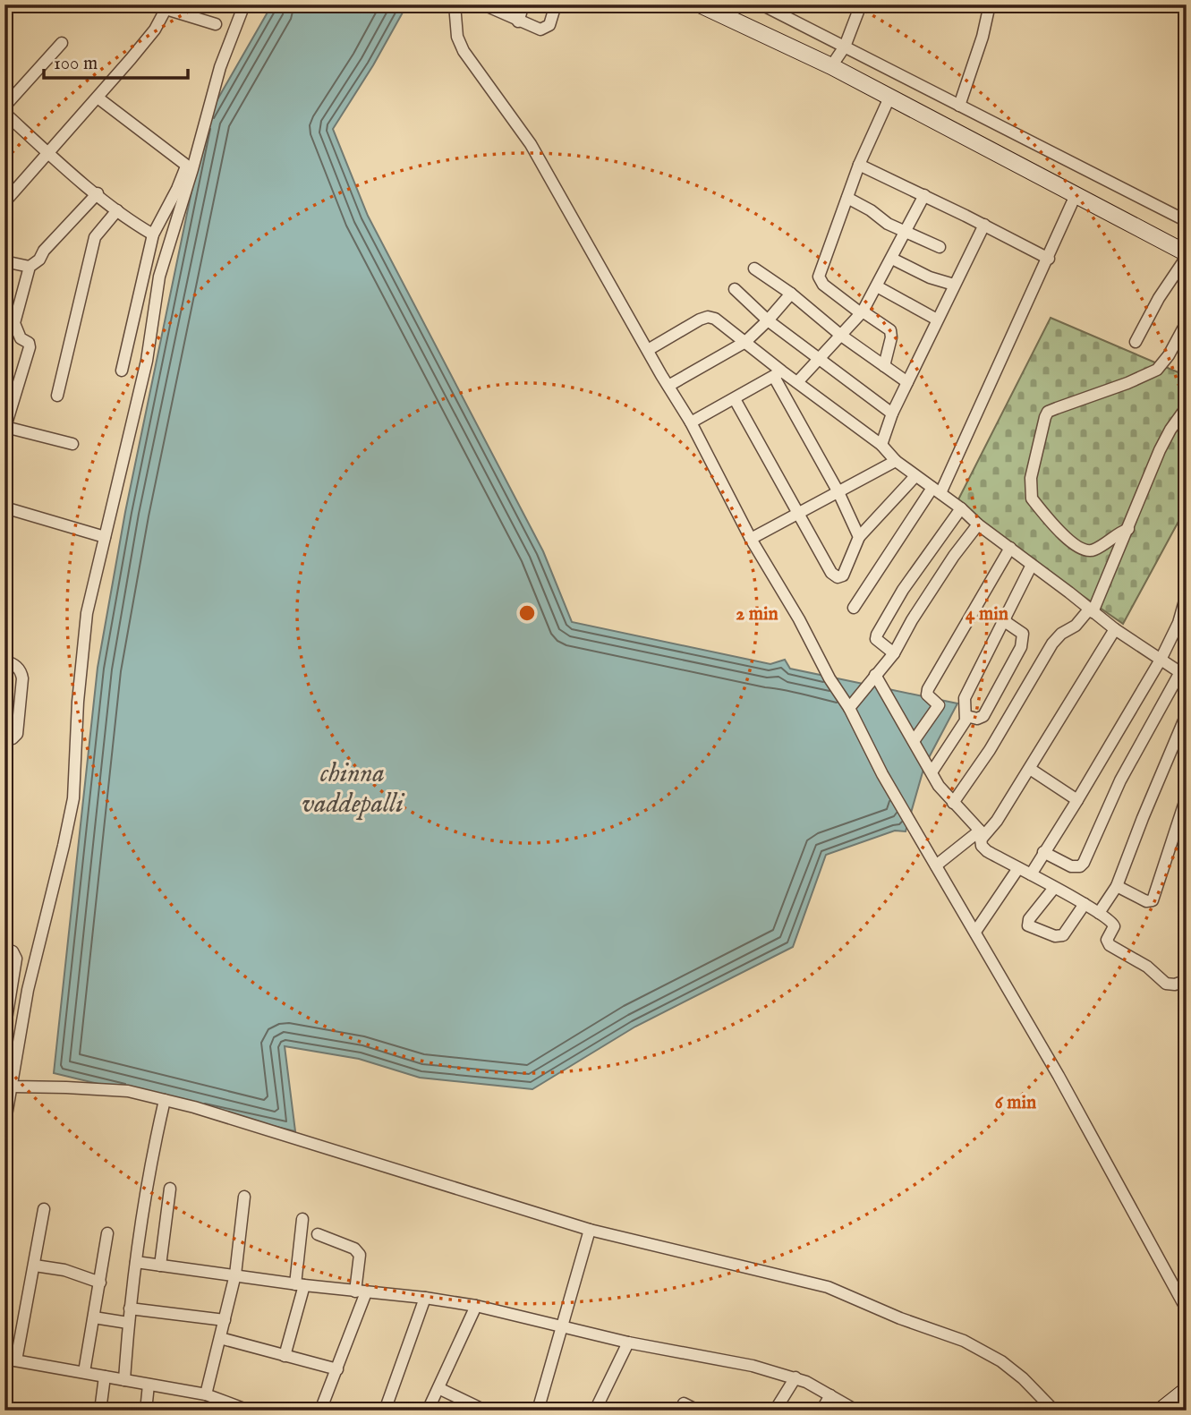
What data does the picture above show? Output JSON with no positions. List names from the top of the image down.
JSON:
{
  "water": ["chinna vaddepalli"],
  "scale_bar": "100 m",
  "rings": ["2 min", "4 min", "6 min"]
}
